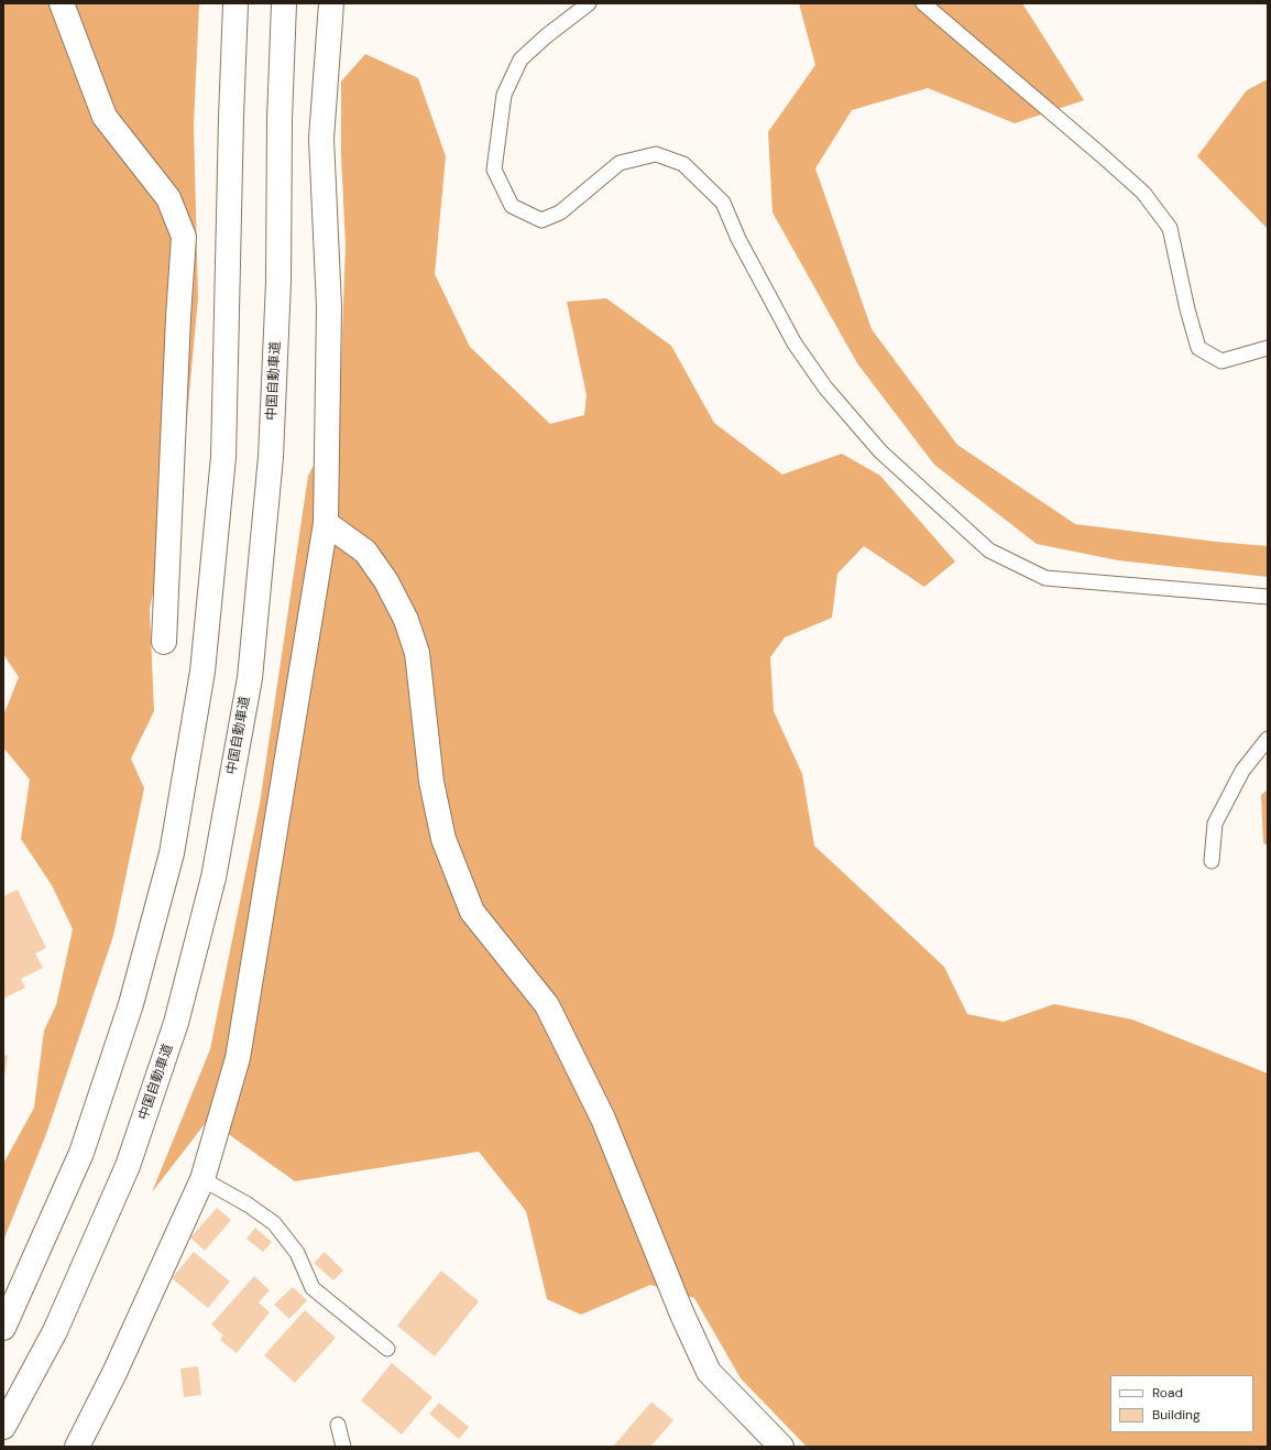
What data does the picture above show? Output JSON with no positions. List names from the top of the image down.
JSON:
{
  "streets": {
    "main road": ["中国自動車道"]
  },
  "legend": ["Road", "Building"]
}
